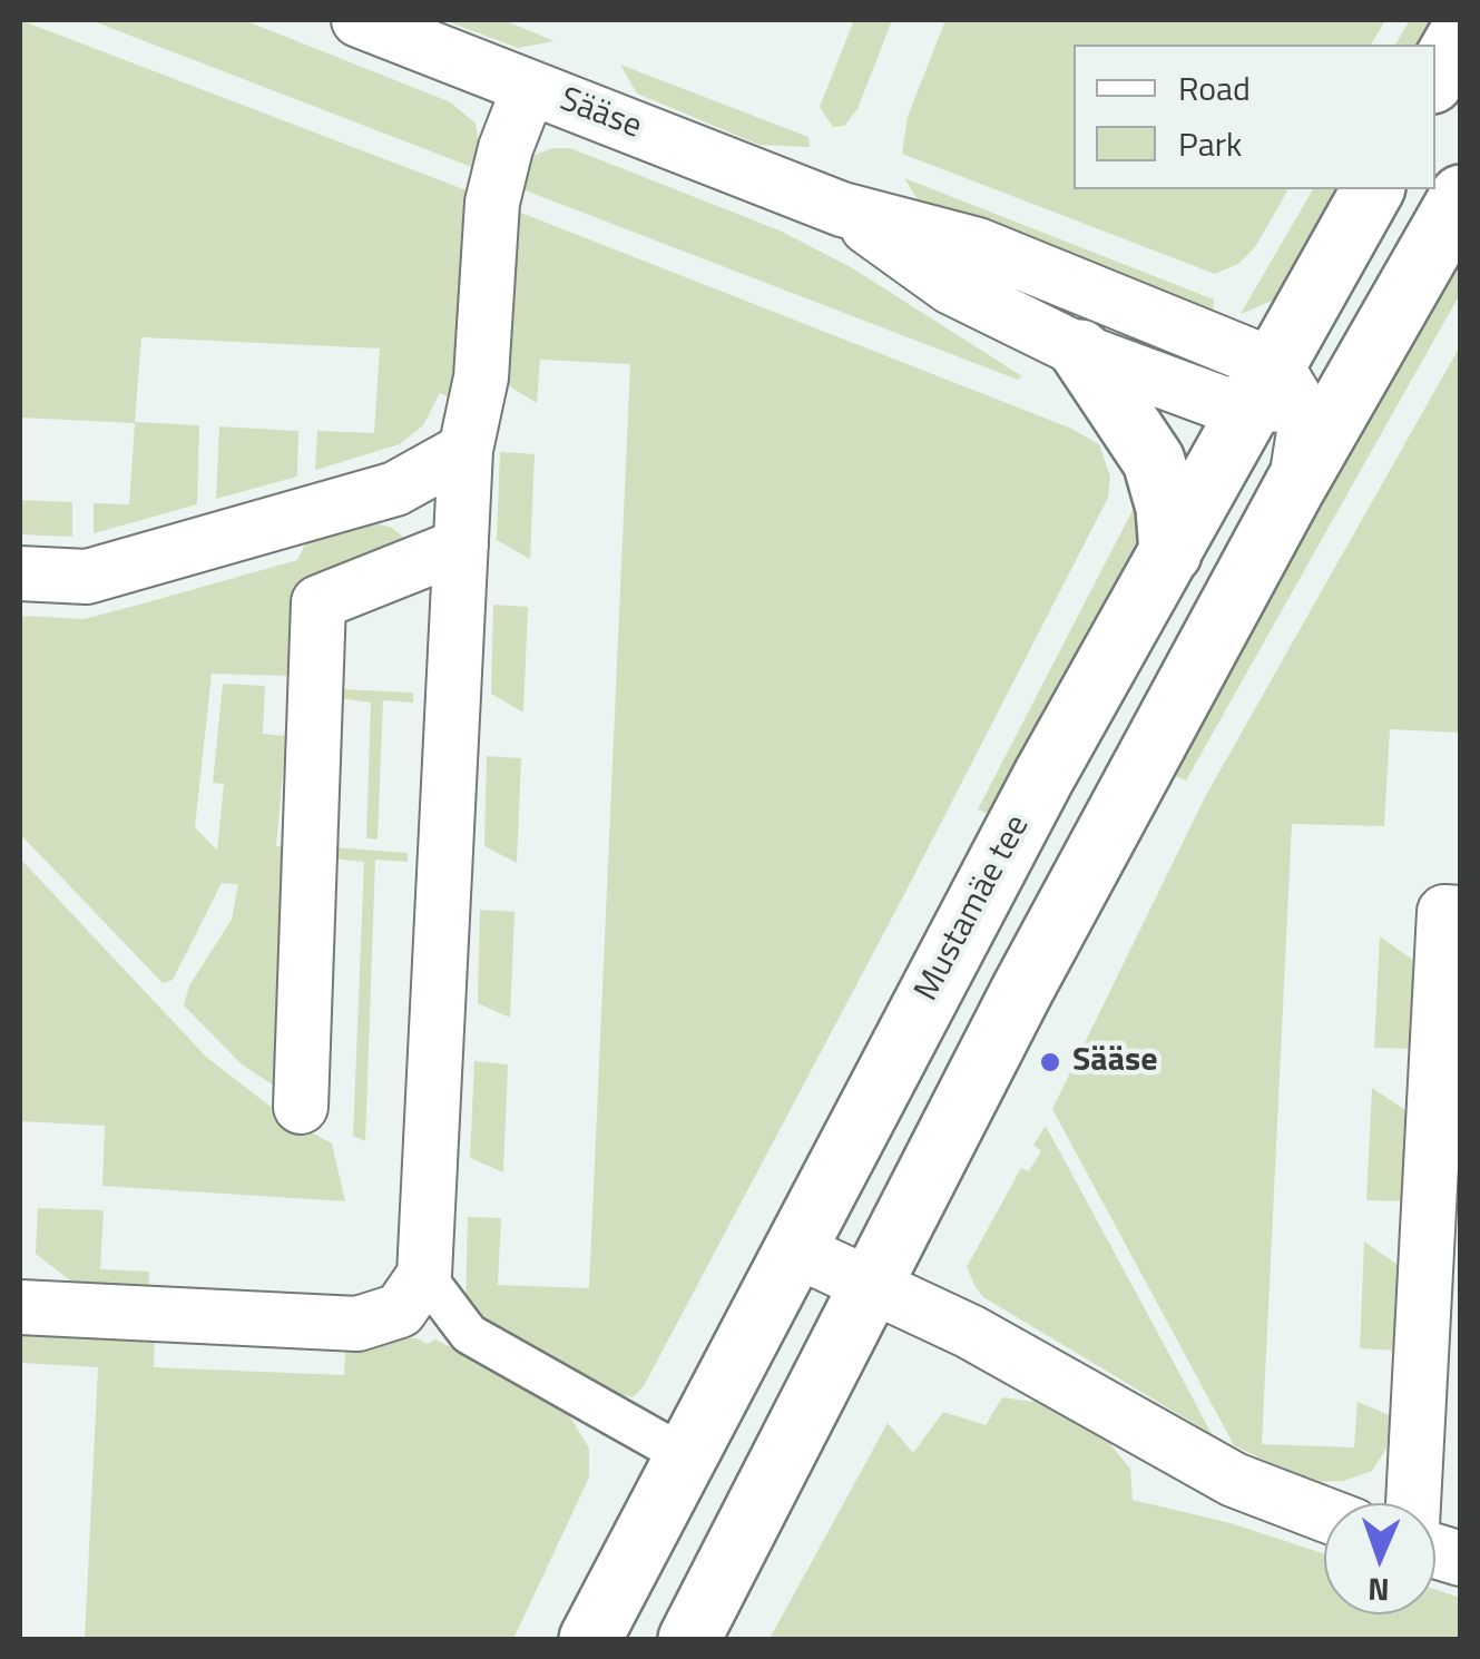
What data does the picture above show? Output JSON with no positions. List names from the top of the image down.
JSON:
{
  "streets": {
    "main road": ["Mustamäe tee"],
    "street": ["Sääse"]
  },
  "crossings": [
    ["Sääse", "Mustamäe tee"]
  ],
  "places": ["Sääse"],
  "legend": ["Road", "Park"],
  "north": "bottom"
}
